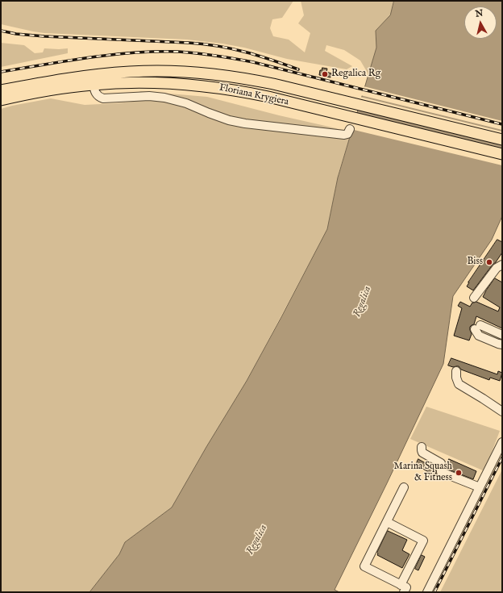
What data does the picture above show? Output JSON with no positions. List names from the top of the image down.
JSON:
{
  "streets": {
    "main road": ["Floriana Krygiera"]
  },
  "water": ["Regalica"],
  "places": ["Regalica Rg", "Biss", "Marina Squash & Fitness"],
  "north": "top"
}
